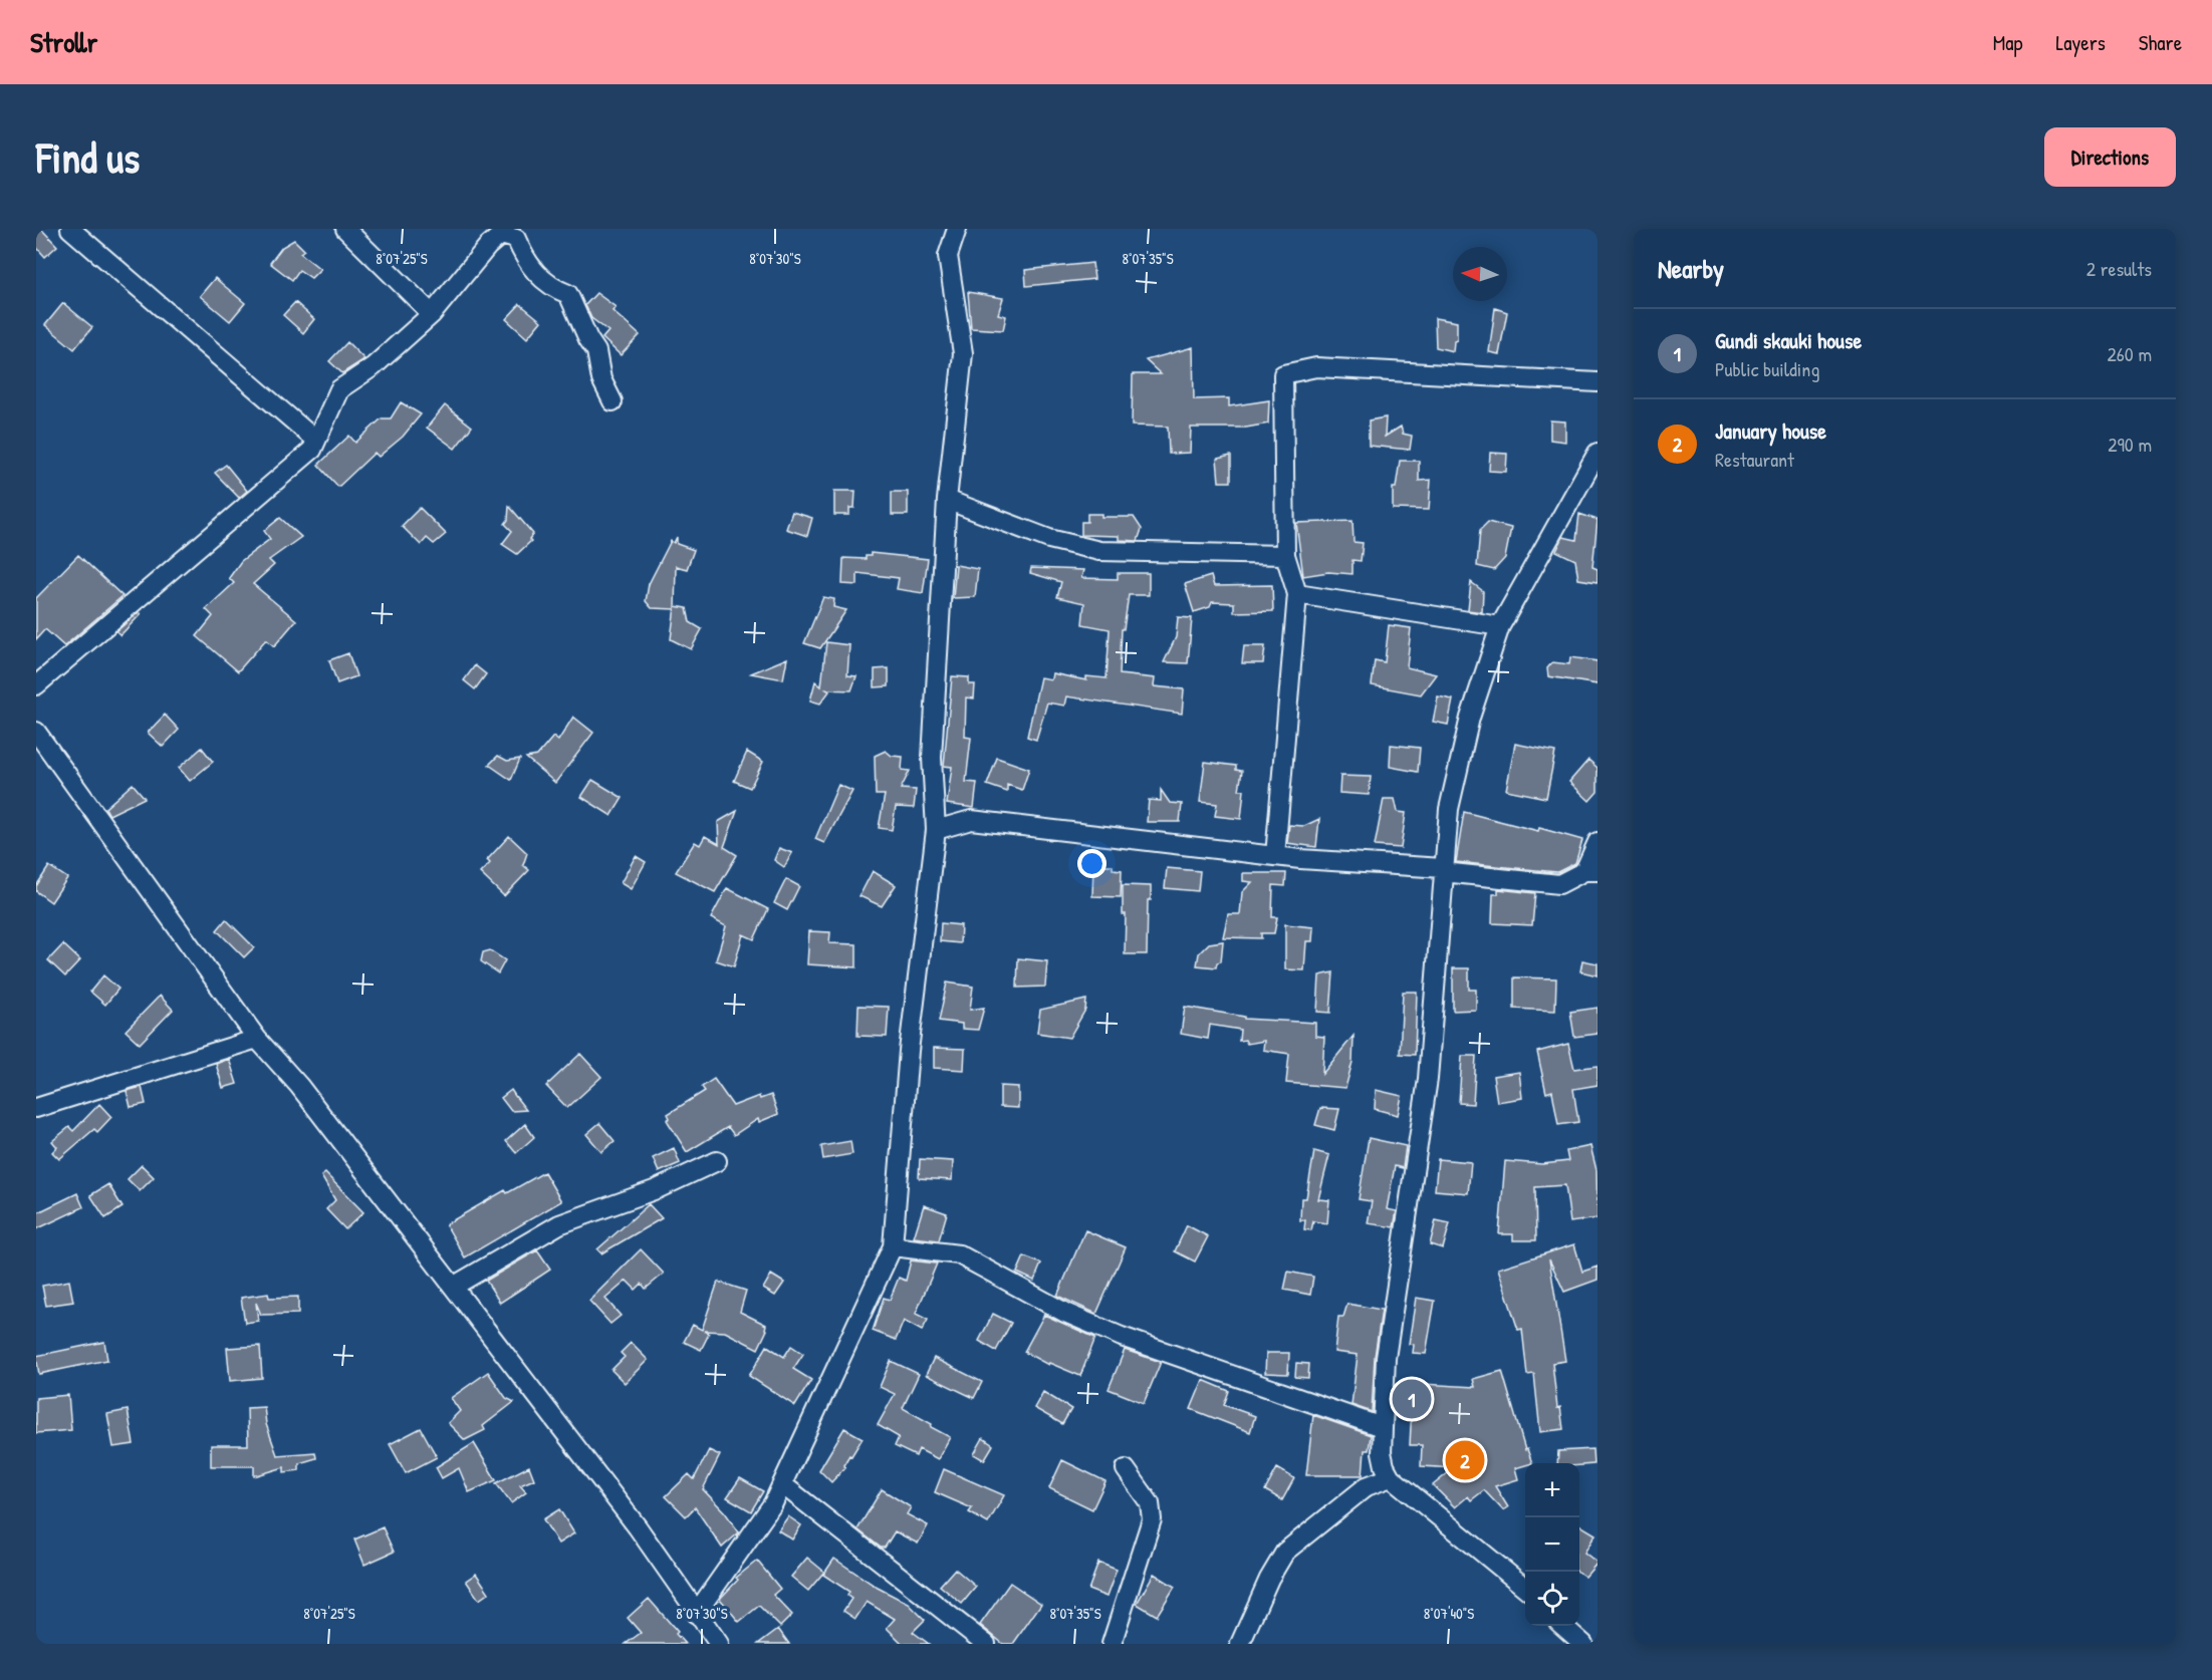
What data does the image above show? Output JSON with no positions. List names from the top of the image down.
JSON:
{
  "north": "left",
  "page": {
    "header": "Strollr",
    "nav": ["Map", "Layers", "Share"],
    "buttons": "Directions",
    "title": "Find us",
    "heading": ["Nearby", "2 results"],
    "list": [
      {
        "mark": "1",
        "name": "Gundi skauki house",
        "note": "Public building",
        "value": "260 m"
      },
      {
        "mark": "2",
        "name": "January house",
        "note": "Restaurant",
        "value": "290 m"
      }
    ],
    "pins": ["1", "2"],
    "map_buttons": ["+", "−"]
  },
  "coordinates": [
    "8°07'25\"S",
    "8°07'30\"S",
    "8°07'35\"S",
    "8°07'40\"S"
  ]
}
